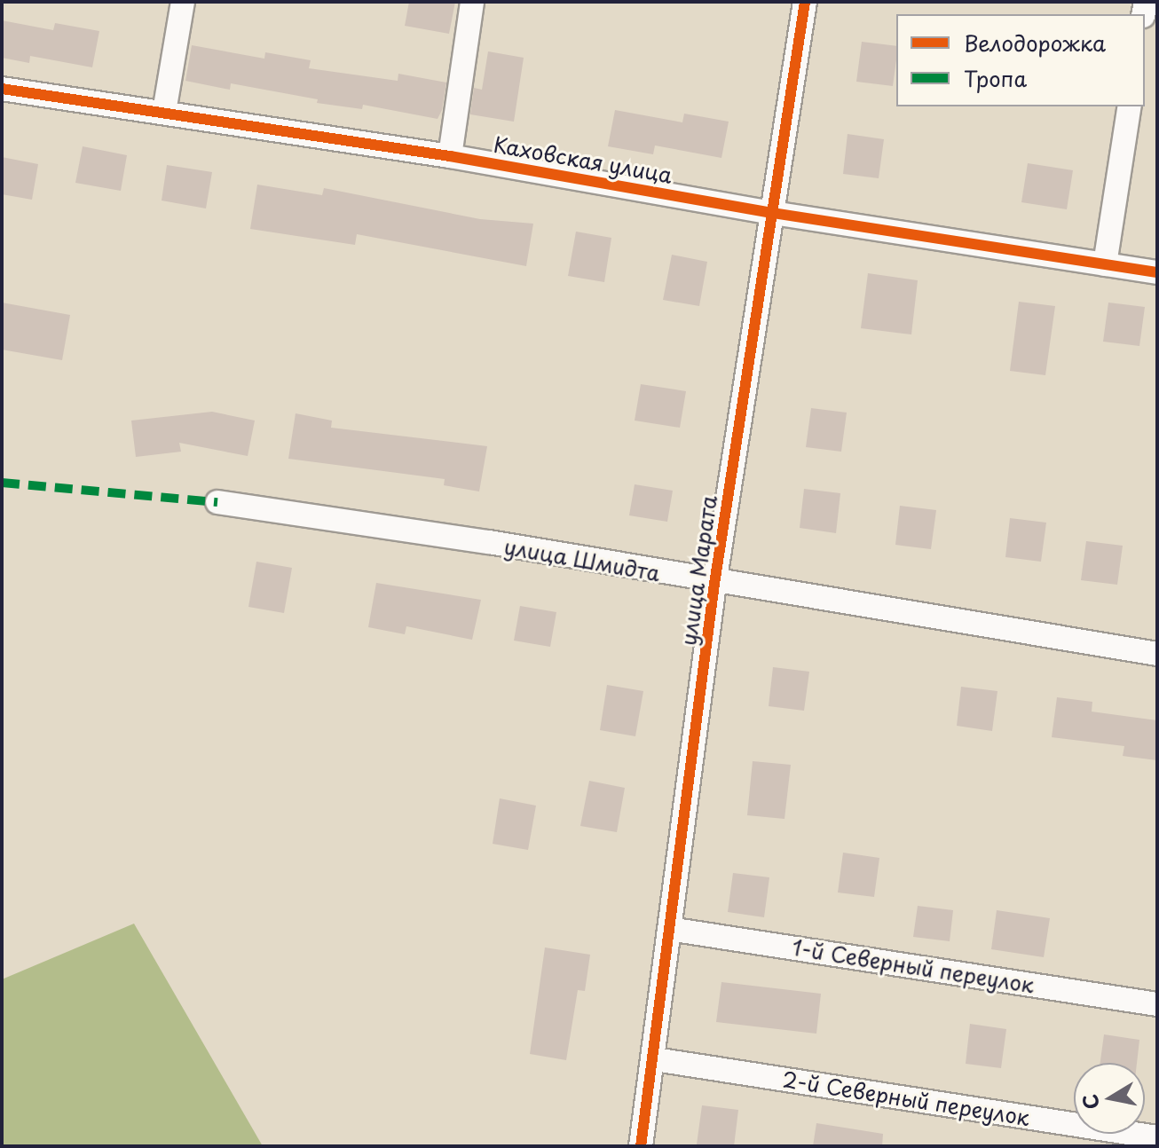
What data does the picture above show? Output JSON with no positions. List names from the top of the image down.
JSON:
{
  "streets": {
    "street": [
      "Каховская улица",
      "улица Шмидта",
      "улица Марата",
      "1-й Северный переулок",
      "2-й Северный переулок"
    ]
  },
  "crossings": [
    ["Каховская улица", "улица Марата"],
    ["улица Шмидта", "улица Марата"],
    ["улица Марата", "1-й Северный переулок"],
    ["улица Марата", "2-й Северный переулок"]
  ],
  "legend": ["Велодорожка", "Тропа"],
  "north": "left"
}
